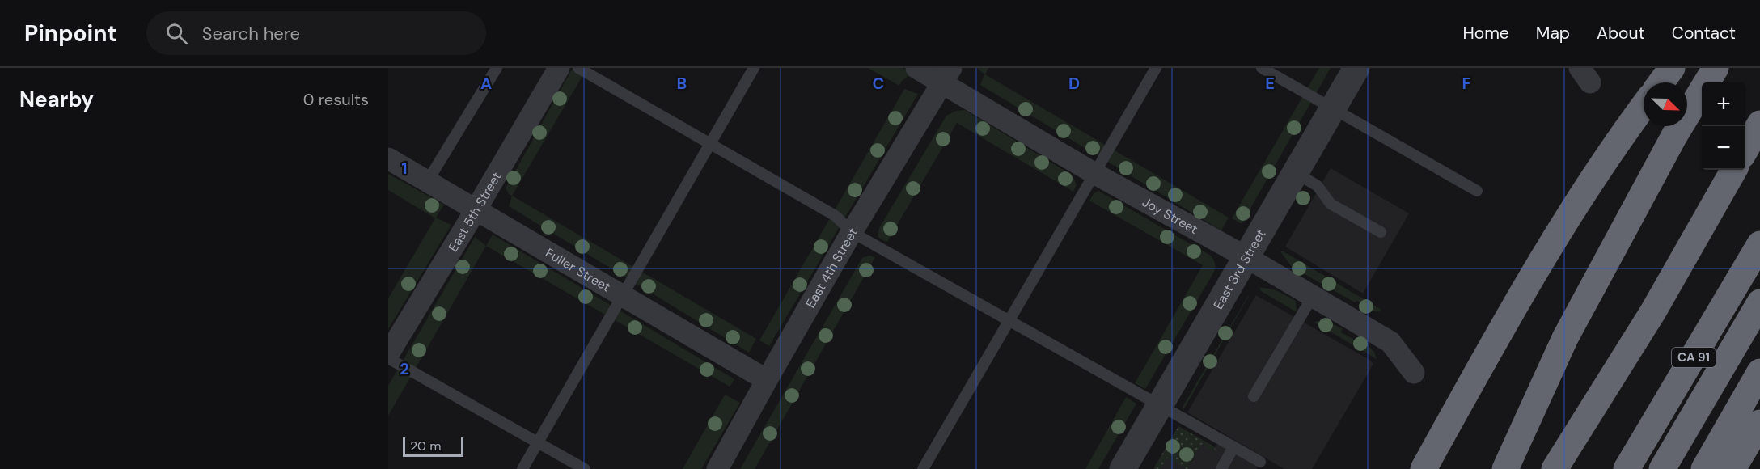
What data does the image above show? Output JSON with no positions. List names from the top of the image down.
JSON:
{
  "streets": {
    "highway": ["CA 91"],
    "street": [
      "East 5th Street",
      "Joy Street",
      "East 4th Street",
      "East 3rd Street",
      "Fuller Street"
    ]
  },
  "crossings": [
    ["East 5th Street", "Fuller Street"],
    ["Joy Street", "East 4th Street"],
    ["Joy Street", "East 3rd Street"],
    ["East 4th Street", "Fuller Street"]
  ],
  "scale_bar": "20 m",
  "north": "bottom right",
  "page": {
    "header": "Pinpoint",
    "search": "Search here",
    "nav": [
      "Home",
      "Map",
      "About",
      "Contact"
    ],
    "heading": ["Nearby", "0 results"],
    "map_buttons": ["+", "−"],
    "scale": "20 m"
  },
  "grid": {
    "columns": [
      "A",
      "B",
      "C",
      "D",
      "E",
      "F"
    ],
    "rows": ["1", "2"]
  }
}
